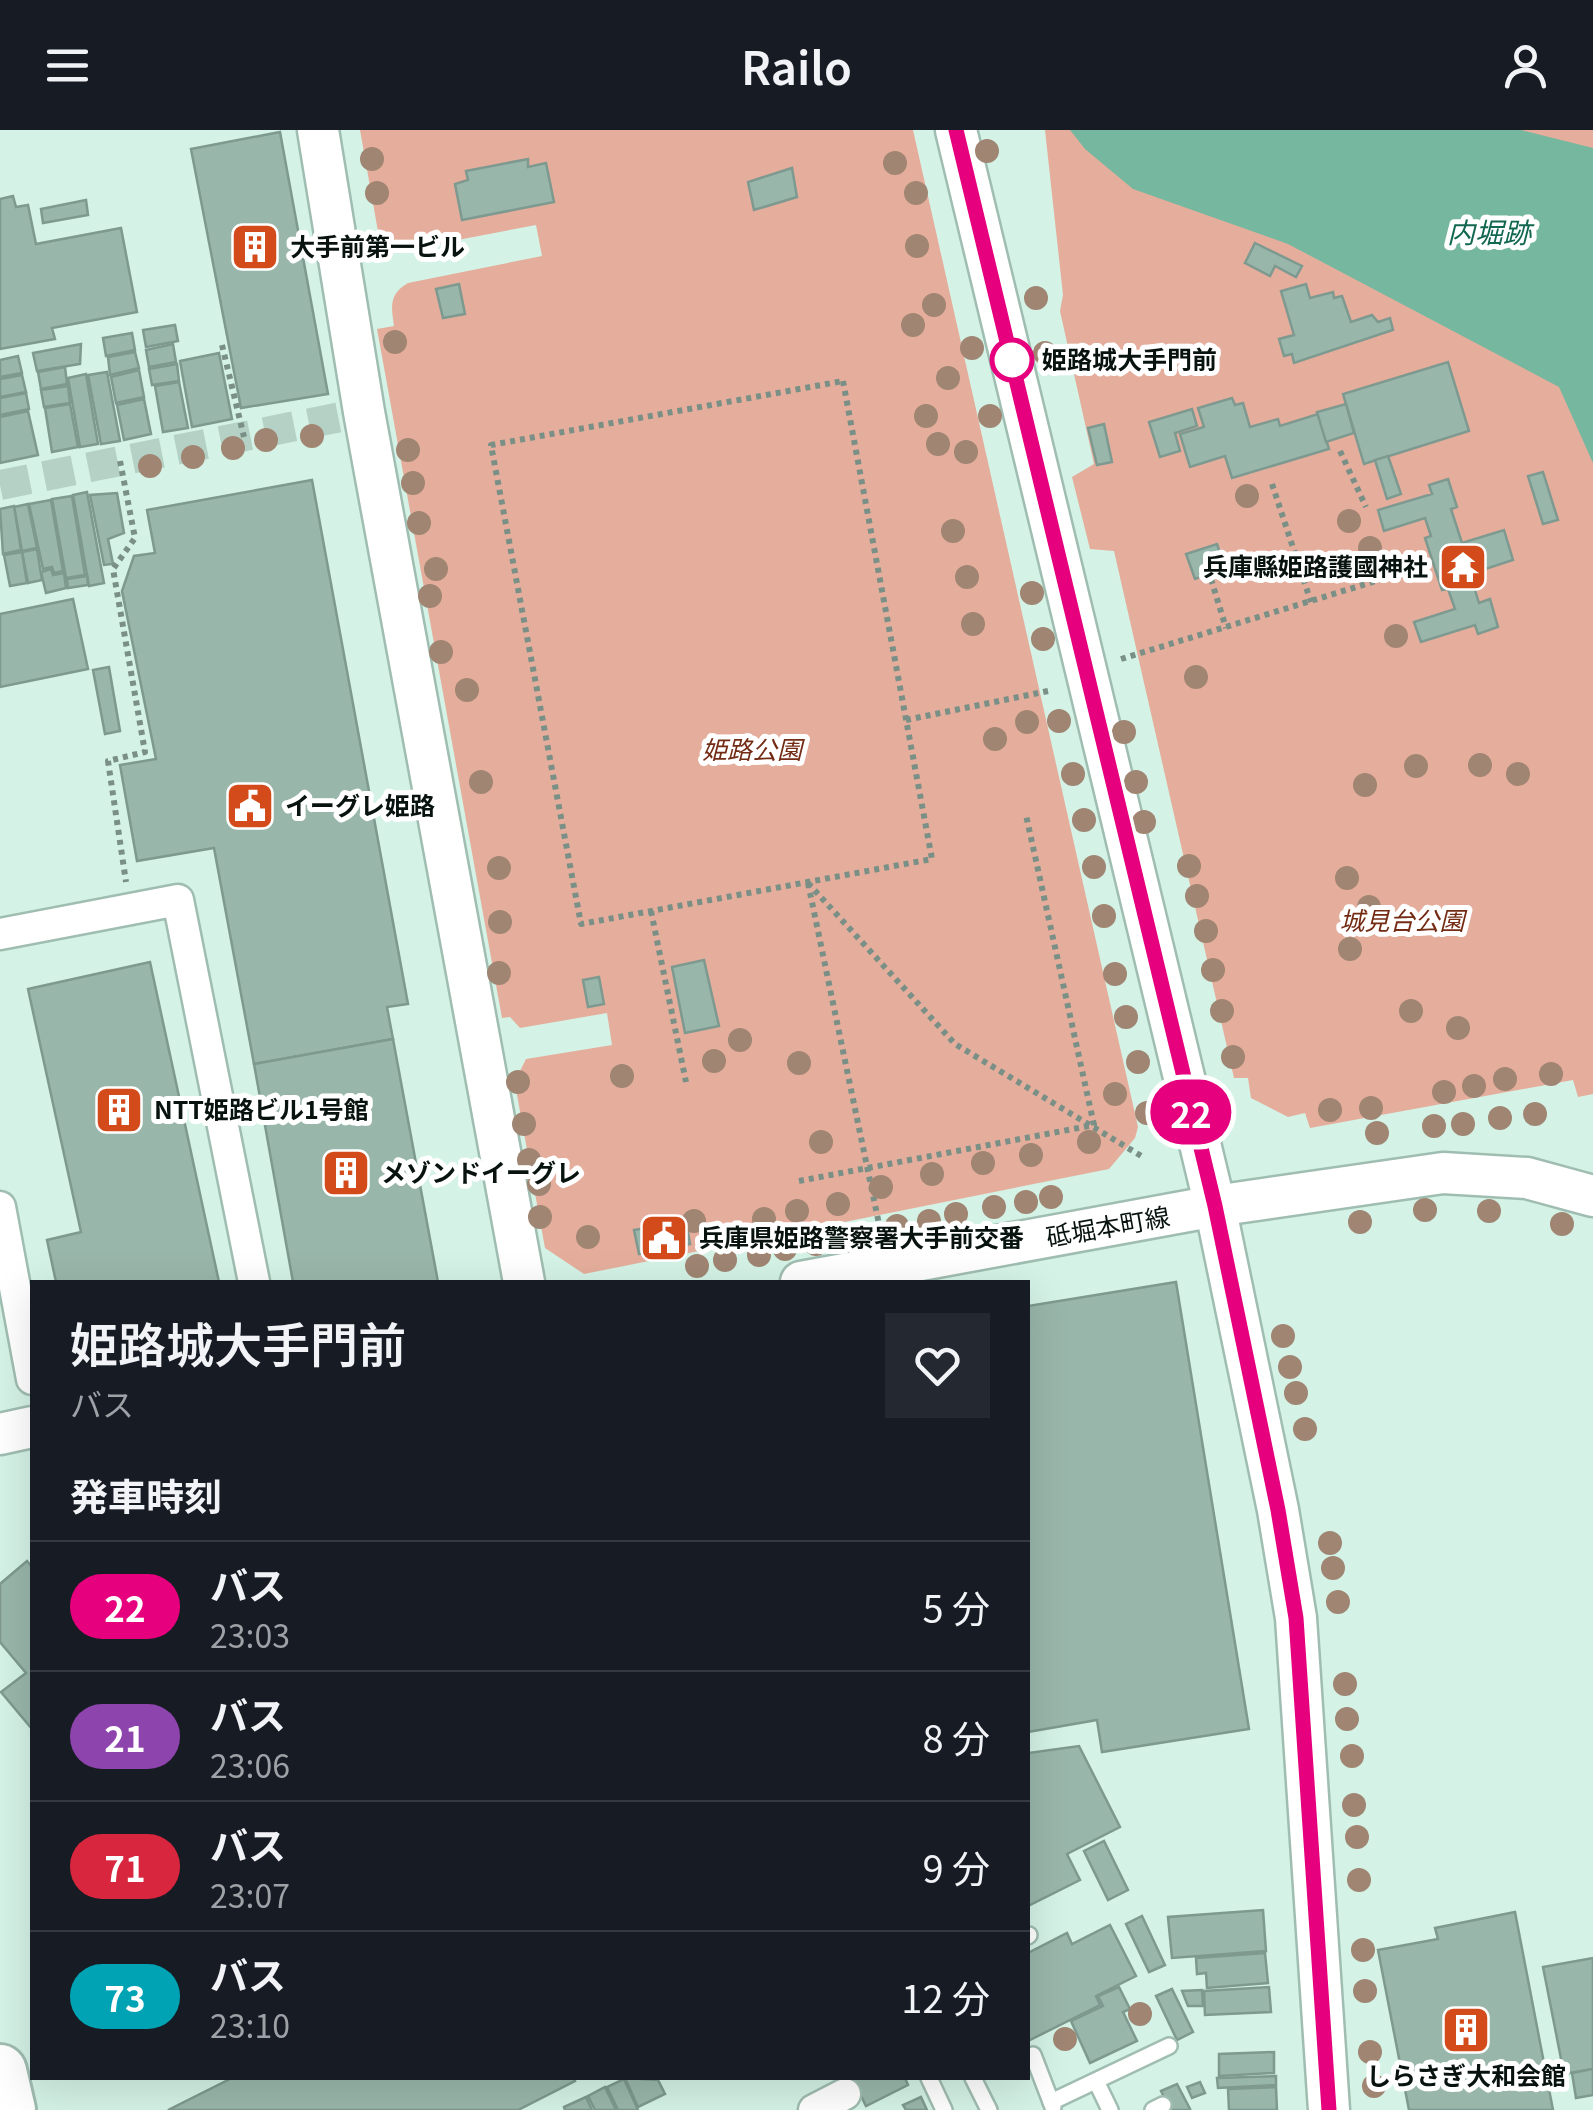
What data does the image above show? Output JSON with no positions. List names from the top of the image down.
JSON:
{
  "streets": {
    "street": ["砥堀本町線"]
  },
  "water": ["内堀跡"],
  "parks": ["姫路公園", "城見台公園"],
  "places": {
    "building": [
      "大手前第一ビル",
      "NTT姫路ビル1号館",
      "メゾンドイーグレ",
      "しらさぎ大和会館"
    ],
    "other": ["姫路城大手門前"],
    "temple": ["兵庫縣姫路護國神社"],
    "public building": ["イーグレ姫路", "兵庫県姫路警察署大手前交番"]
  },
  "lines": ["bus line 22"],
  "page": {
    "header": "Railo",
    "on_map": "22",
    "heading": [
      ["姫路城大手門前", "バス"],
      "発車時刻"
    ],
    "list": [
      {
        "mark": "22",
        "name": "バス",
        "note": "23:03",
        "value": "5 分"
      },
      {
        "mark": "21",
        "name": "バス",
        "note": "23:06",
        "value": "8 分"
      },
      {
        "mark": "71",
        "name": "バス",
        "note": "23:07",
        "value": "9 分"
      },
      {
        "mark": "73",
        "name": "バス",
        "note": "23:10",
        "value": "12 分"
      }
    ]
  }
}
